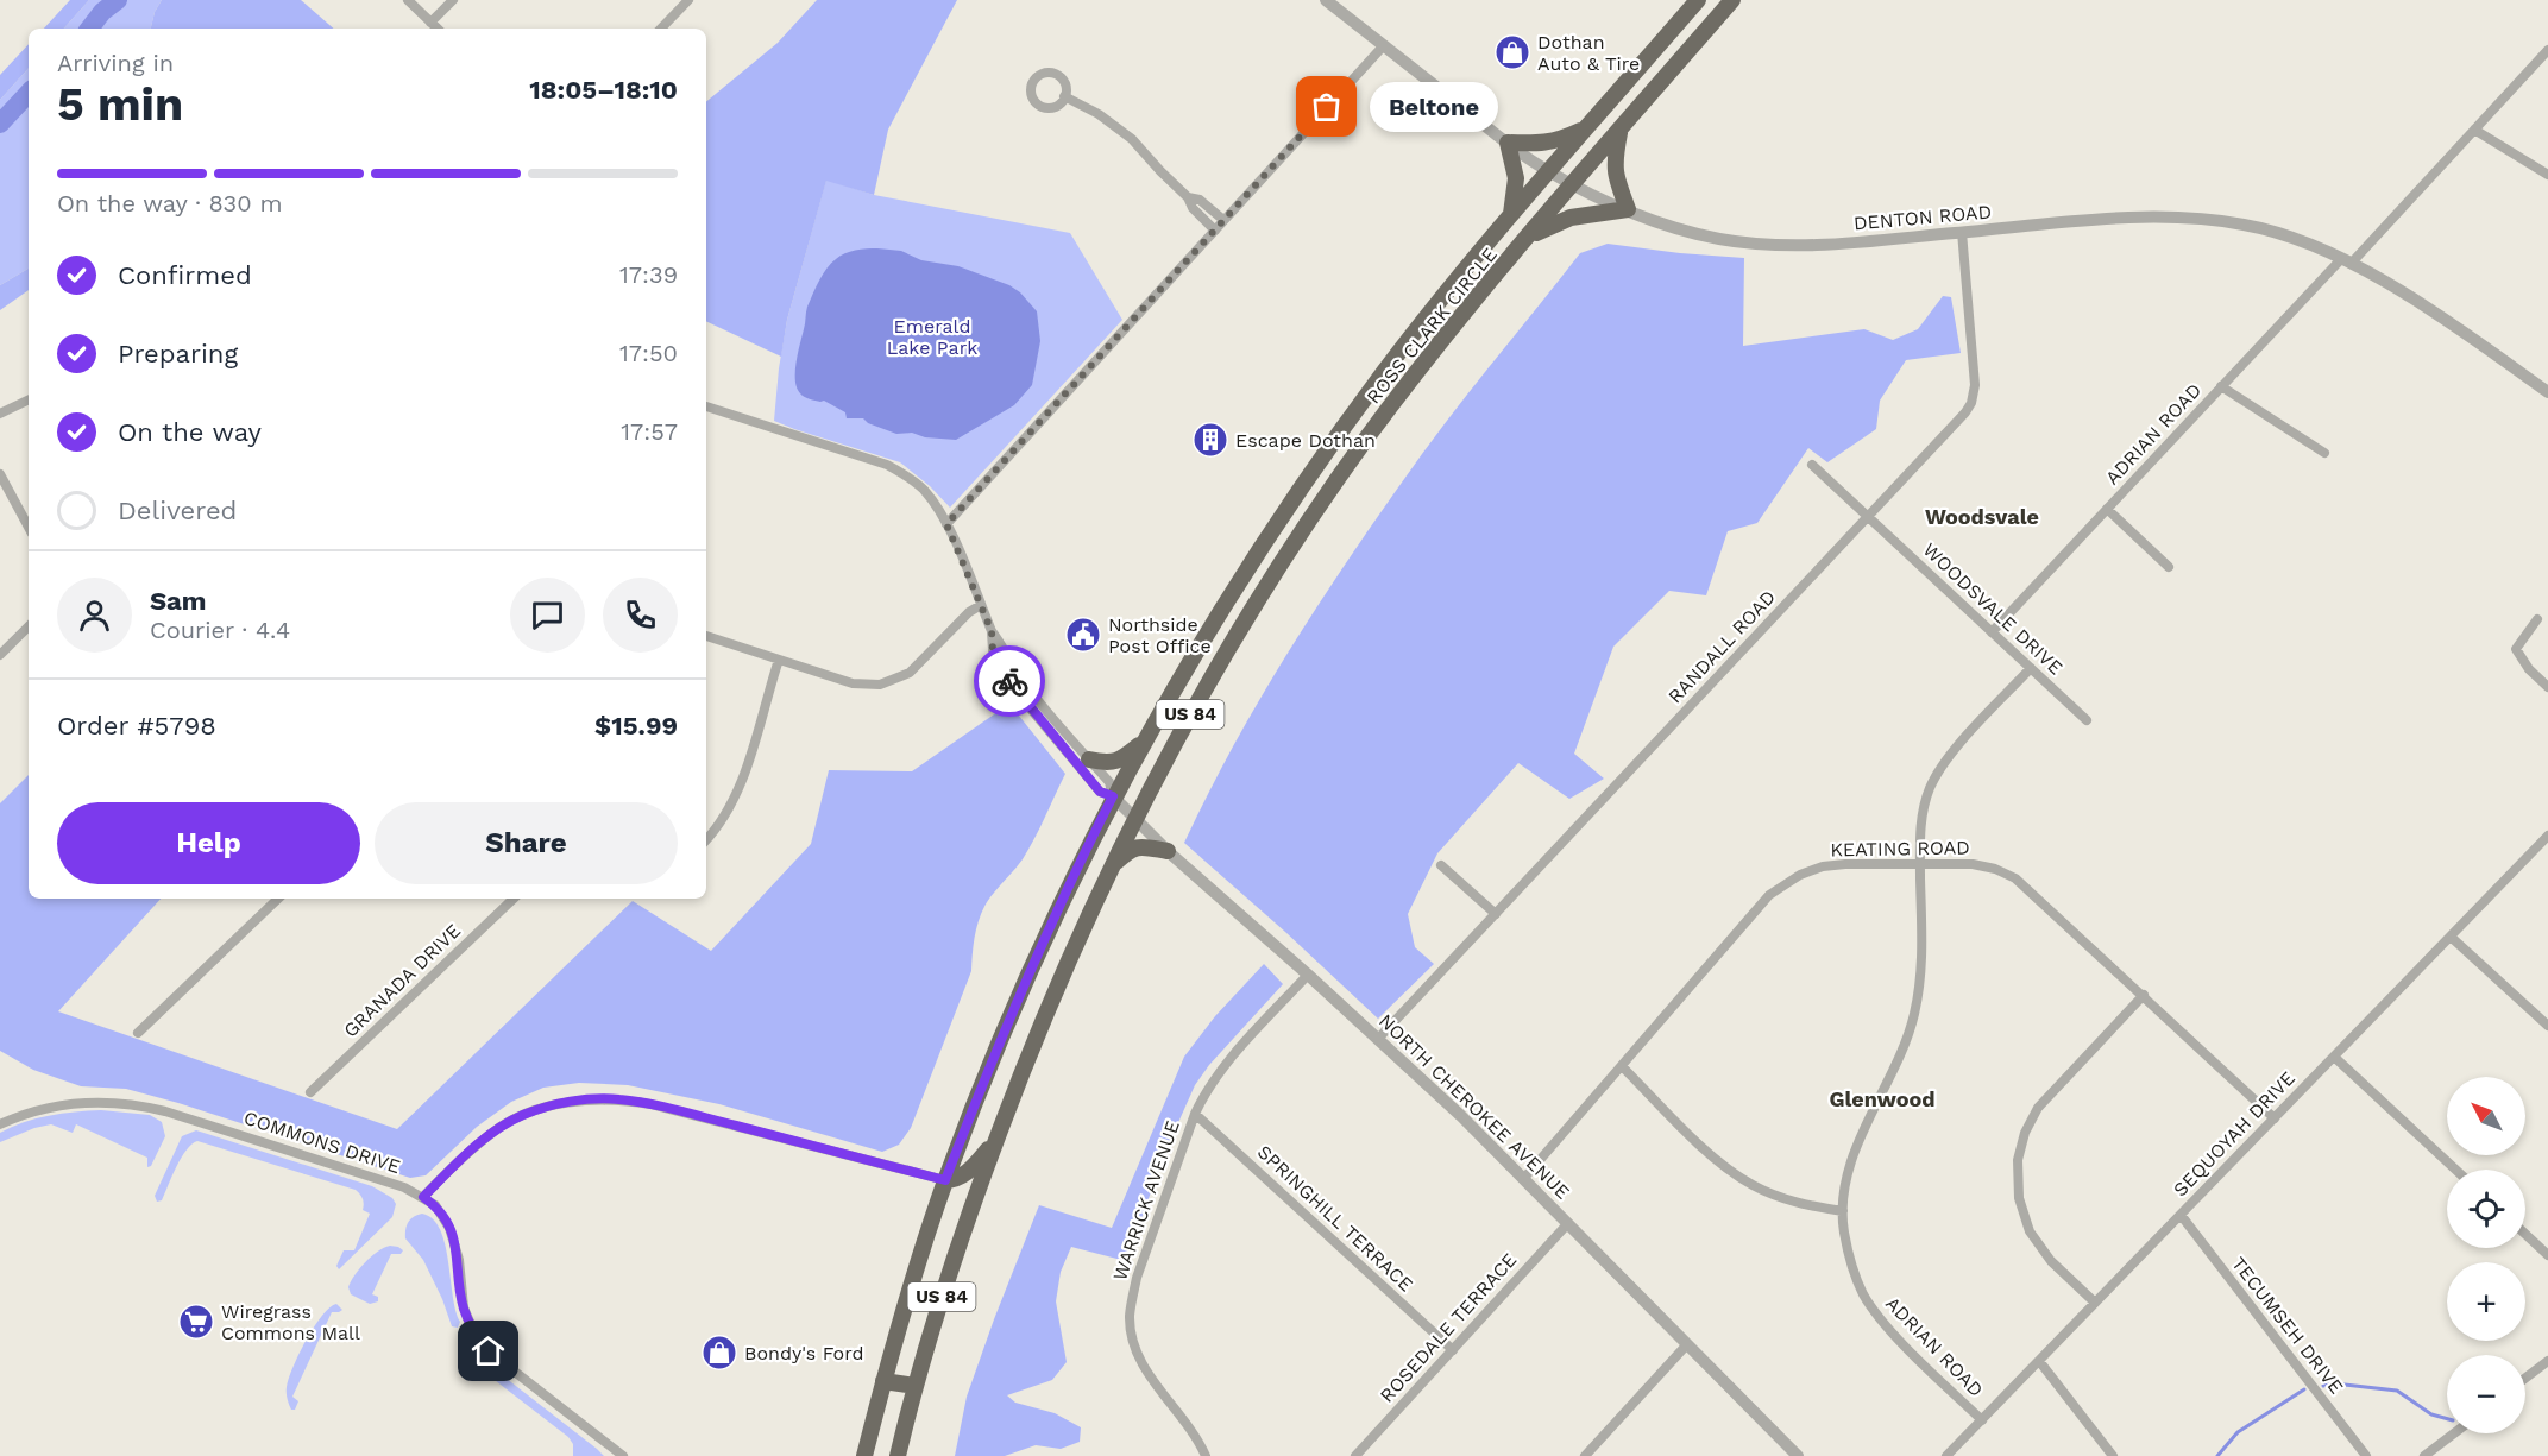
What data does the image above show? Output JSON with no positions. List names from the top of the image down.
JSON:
{
  "streets": {
    "highway": ["ROSS CLARK CIRCLE", "US 84"],
    "street": [
      "DENTON ROAD",
      "ADRIAN ROAD",
      "WOODSVALE DRIVE",
      "RANDALL ROAD",
      "KEATING ROAD",
      "GRANADA DRIVE",
      "NORTH CHEROKEE AVENUE",
      "SEQUOYAH DRIVE",
      "COMMONS DRIVE",
      "WARRICK AVENUE",
      "SPRINGHILL TERRACE",
      "TECUMSEH DRIVE",
      "ROSEDALE TERRACE"
    ]
  },
  "crossings": [
    ["DENTON ROAD", "ROSS CLARK CIRCLE"],
    ["DENTON ROAD", "ADRIAN ROAD"],
    ["DENTON ROAD", "RANDALL ROAD"],
    ["ROSS CLARK CIRCLE", "NORTH CHEROKEE AVENUE"],
    ["ADRIAN ROAD", "WOODSVALE DRIVE"],
    ["ADRIAN ROAD", "KEATING ROAD"],
    ["ADRIAN ROAD", "SEQUOYAH DRIVE"],
    ["WOODSVALE DRIVE", "RANDALL ROAD"],
    ["RANDALL ROAD", "NORTH CHEROKEE AVENUE"],
    ["KEATING ROAD", "NORTH CHEROKEE AVENUE"],
    ["KEATING ROAD", "SEQUOYAH DRIVE"],
    ["NORTH CHEROKEE AVENUE", "WARRICK AVENUE"],
    ["NORTH CHEROKEE AVENUE", "ROSEDALE TERRACE"],
    ["SEQUOYAH DRIVE", "TECUMSEH DRIVE"],
    ["WARRICK AVENUE", "SPRINGHILL TERRACE"],
    ["SPRINGHILL TERRACE", "ROSEDALE TERRACE"]
  ],
  "districts": ["Woodsvale", "Glenwood"],
  "parks": ["Emerald Lake Park"],
  "places": {
    "shop": ["Dothan Auto & Tire", "Bondy's Ford"],
    "other": ["Beltone"],
    "building": ["Escape Dothan"],
    "public building": ["Northside Post Office"],
    "supermarket": ["Wiregrass Commons Mall"]
  },
  "north": "top left",
  "page": {
    "heading": ["5 min", "Arriving in", "18:05–18:10"],
    "panel": [
      "Sam",
      "Courier · 4.4",
      "Order #5798",
      "$15.99"
    ],
    "bubble": "Beltone",
    "bar": "On the way · 830 m",
    "list": [
      ["Confirmed", "17:39"],
      ["Preparing", "17:50"],
      ["On the way", "17:57"],
      "Delivered"
    ],
    "buttons": ["Help", "Share"],
    "map_buttons": ["+", "−"]
  }
}
